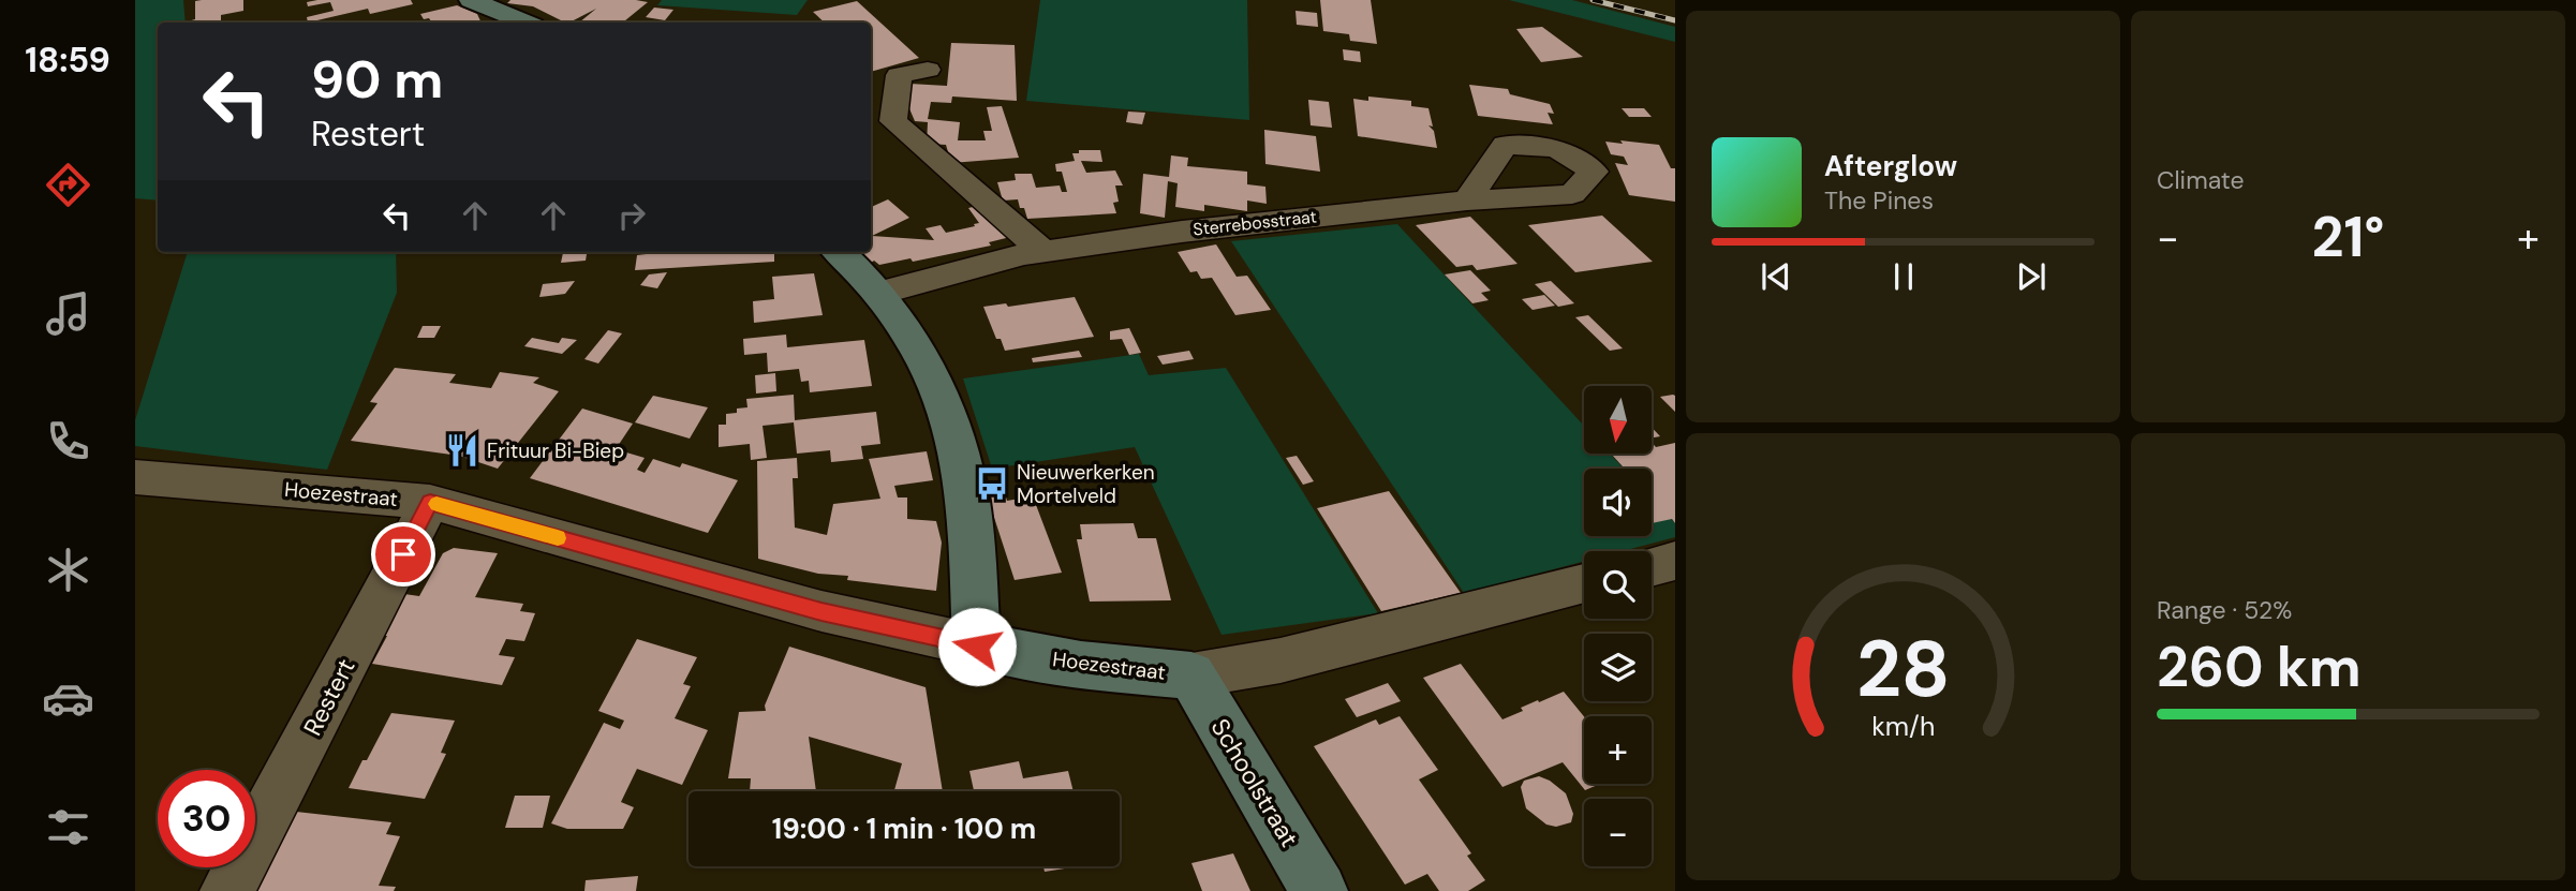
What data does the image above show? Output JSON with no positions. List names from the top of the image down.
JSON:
{
  "streets": {
    "street": [
      "Sterrebosstraat",
      "Hoezestraat",
      "Restert",
      "Schoolstraat"
    ]
  },
  "crossings": [
    ["Hoezestraat", "Restert"],
    ["Hoezestraat", "Schoolstraat"]
  ],
  "places": {
    "restaurant": ["Frituur Bi-Biep"],
    "bus stop": ["Nieuwerkerken Mortelveld"]
  },
  "north": "bottom",
  "page": {
    "tabs": "18:59",
    "tile": [
      "Climate",
      ["Range · 52%", "260 km"]
    ],
    "turn": ["90 m", "Restert"],
    "song": ["Afterglow", "The Pines"],
    "heat": ["−", "21°", "+"],
    "map_buttons": ["+", "−"],
    "limit": "30",
    "trip": "19:00 · 1 min · 100 m",
    "gauge": ["28", "km/h"]
  }
}
